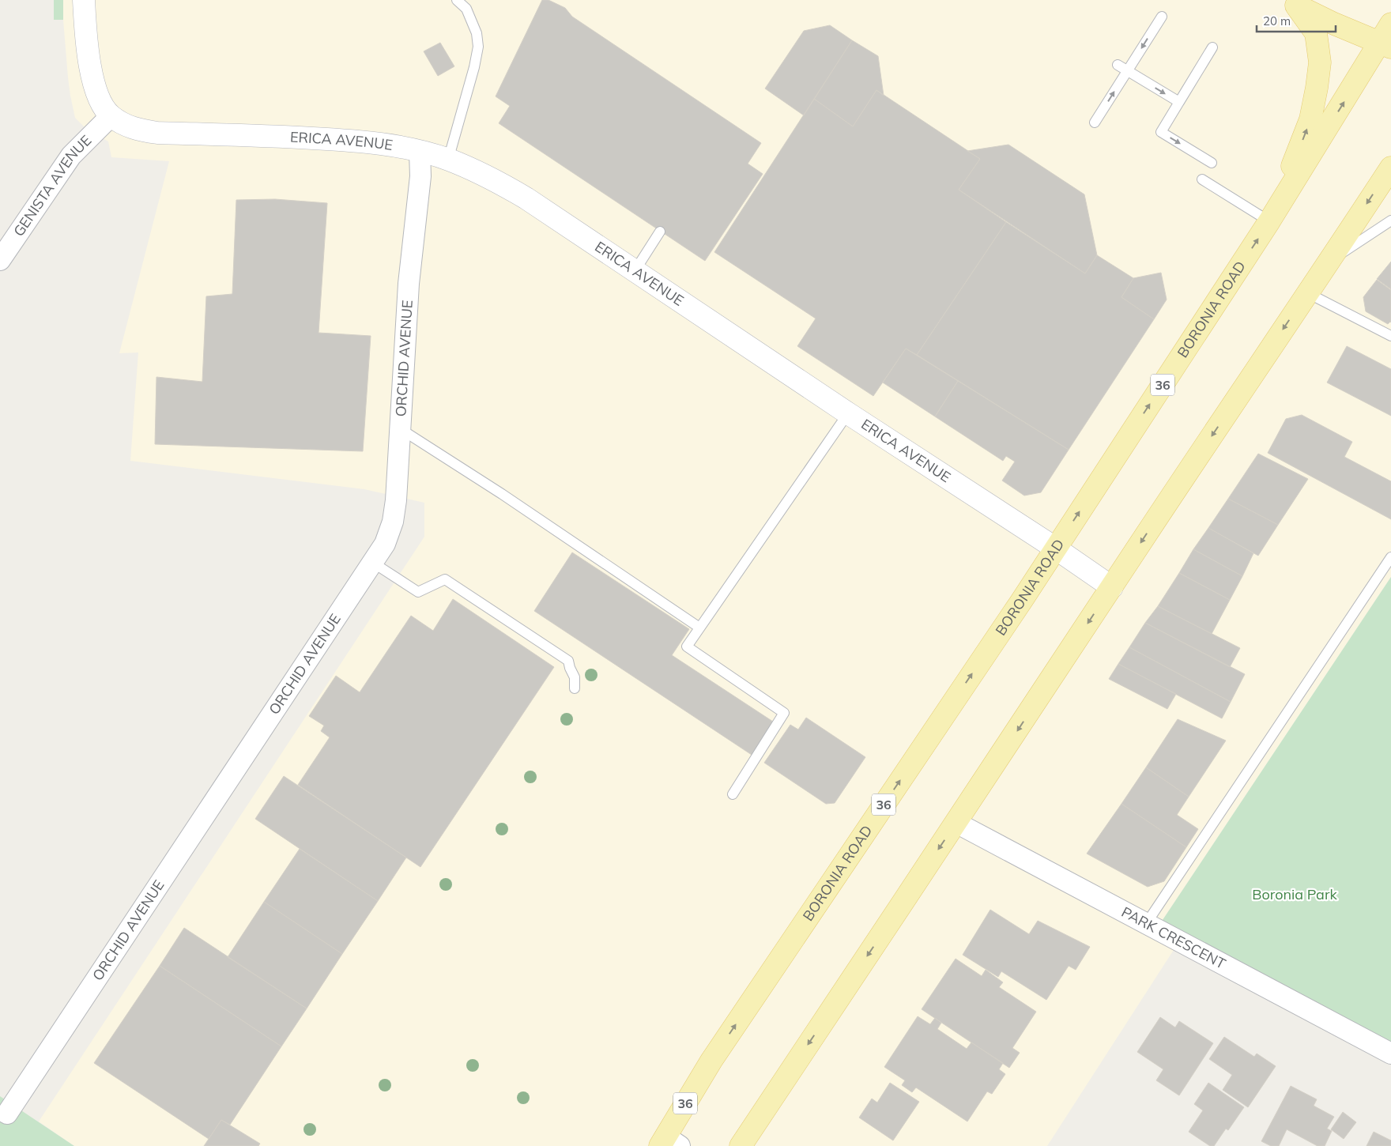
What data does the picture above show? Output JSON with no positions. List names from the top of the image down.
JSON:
{
  "streets": {
    "main road": ["ERICA AVENUE", "BORONIA ROAD", "36"],
    "street": ["GENISTA AVENUE", "ORCHID AVENUE", "PARK CRESCENT"]
  },
  "crossings": [
    ["ERICA AVENUE", "GENISTA AVENUE"],
    ["ERICA AVENUE", "BORONIA ROAD"],
    ["ERICA AVENUE", "ORCHID AVENUE"]
  ],
  "parks": ["Boronia Park"],
  "scale_bar": "20 m"
}
